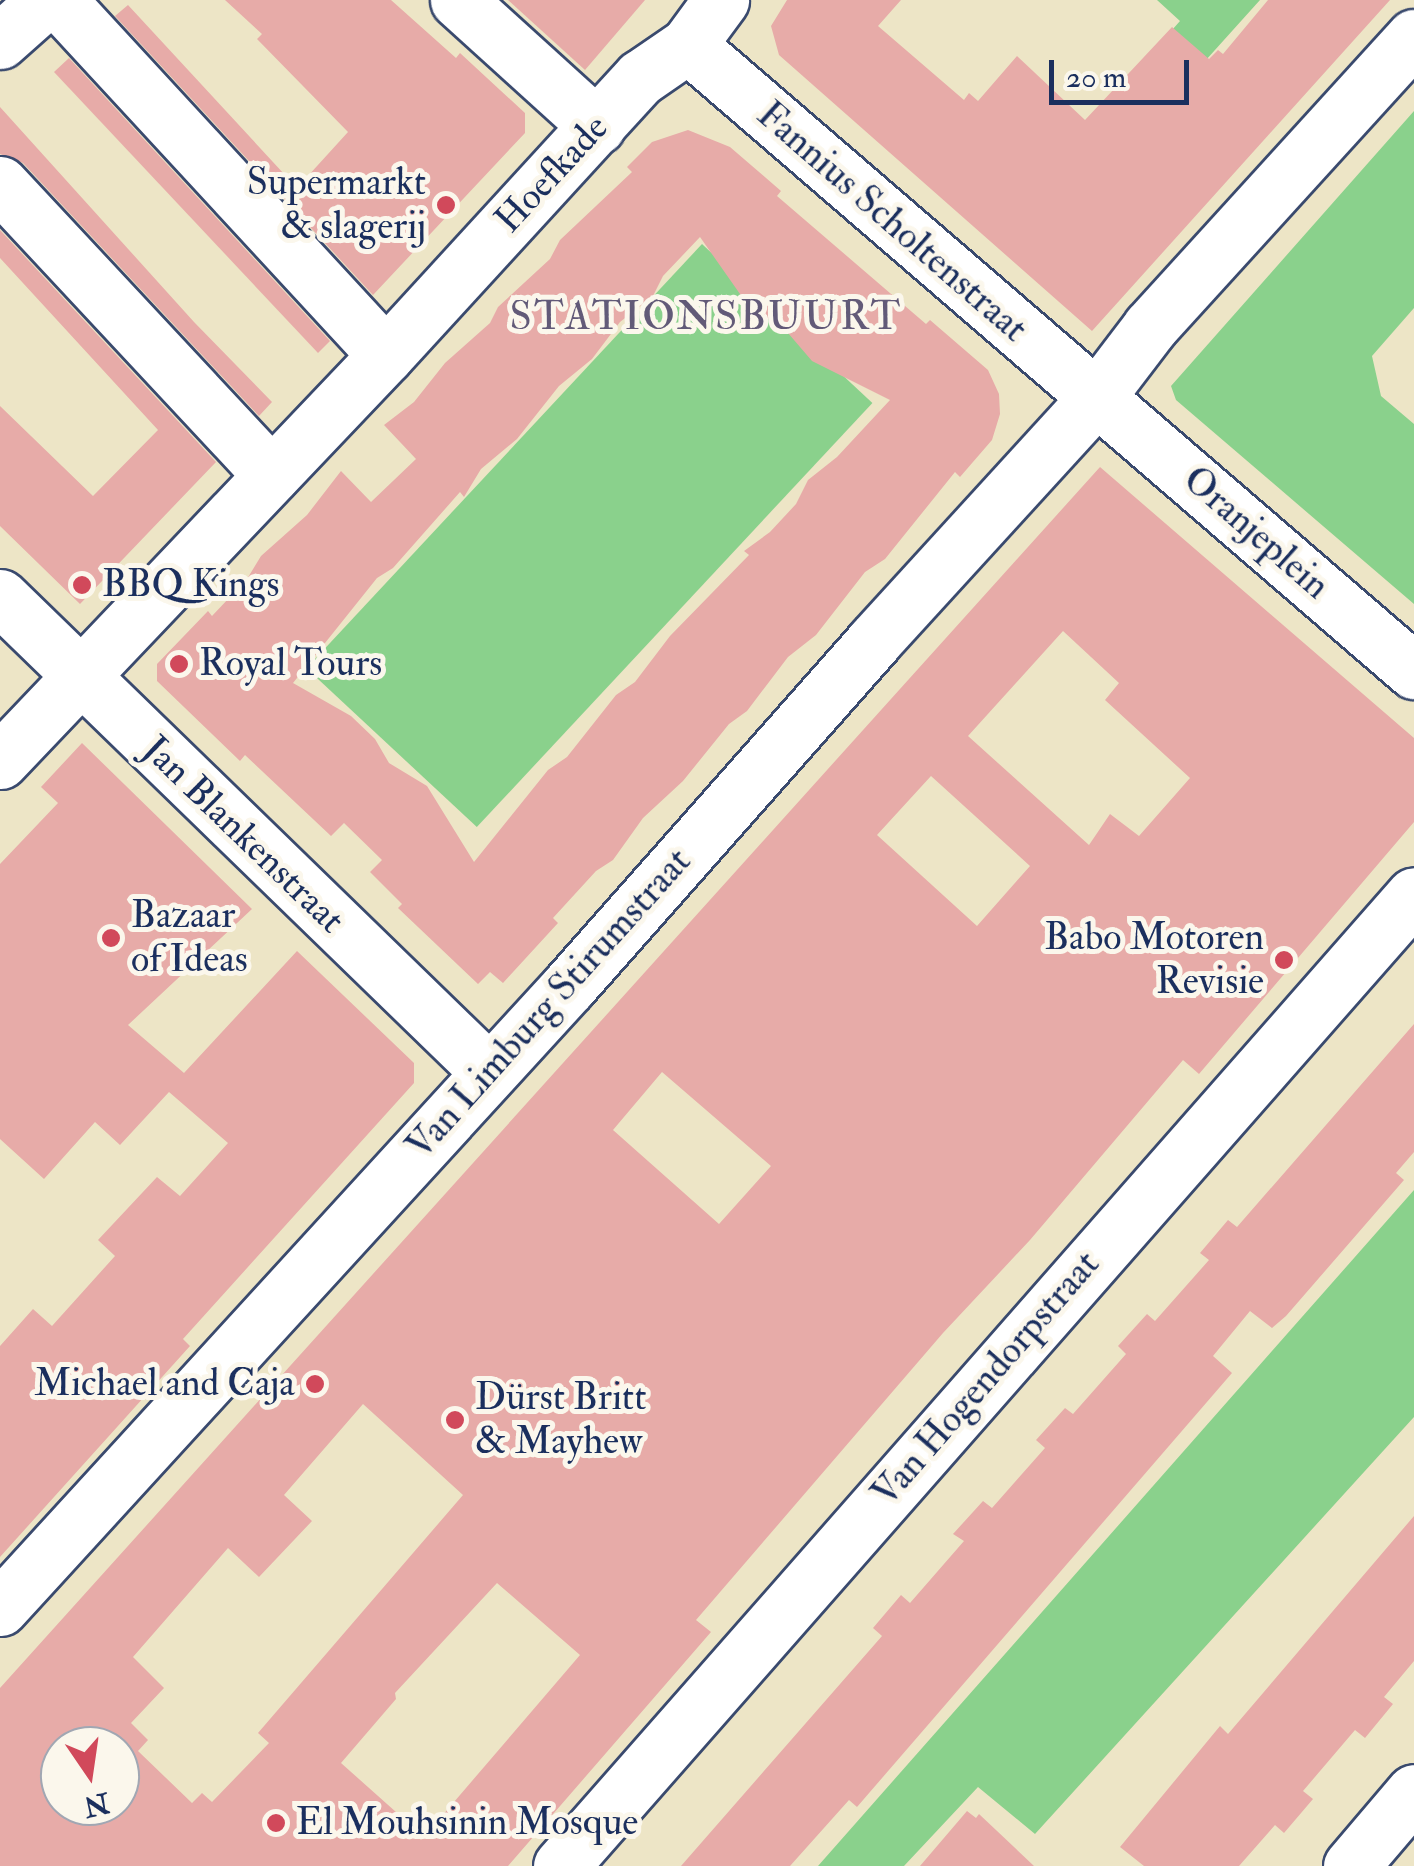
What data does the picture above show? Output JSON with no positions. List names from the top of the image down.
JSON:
{
  "streets": {
    "street": [
      "Hoefkade",
      "Fannius Scholtenstraat",
      "Oranjeplein",
      "Jan Blankenstraat",
      "Van Limburg Stirumstraat",
      "Van Hogendorpstraat"
    ]
  },
  "crossings": [
    ["Hoefkade", "Fannius Scholtenstraat"],
    ["Hoefkade", "Jan Blankenstraat"],
    ["Fannius Scholtenstraat", "Oranjeplein"],
    ["Fannius Scholtenstraat", "Van Limburg Stirumstraat"],
    ["Oranjeplein", "Van Limburg Stirumstraat"],
    ["Jan Blankenstraat", "Van Limburg Stirumstraat"]
  ],
  "districts": ["STATIONSBUURT"],
  "places": [
    "Supermarkt & slagerij",
    "BBQ Kings",
    "Royal Tours",
    "Bazaar of Ideas",
    "Babo Motoren Revisie",
    "Michael and Caja",
    "Dürst Britt & Mayhew",
    "El Mouhsinin Mosque"
  ],
  "scale_bar": "20 m",
  "north": "bottom"
}
